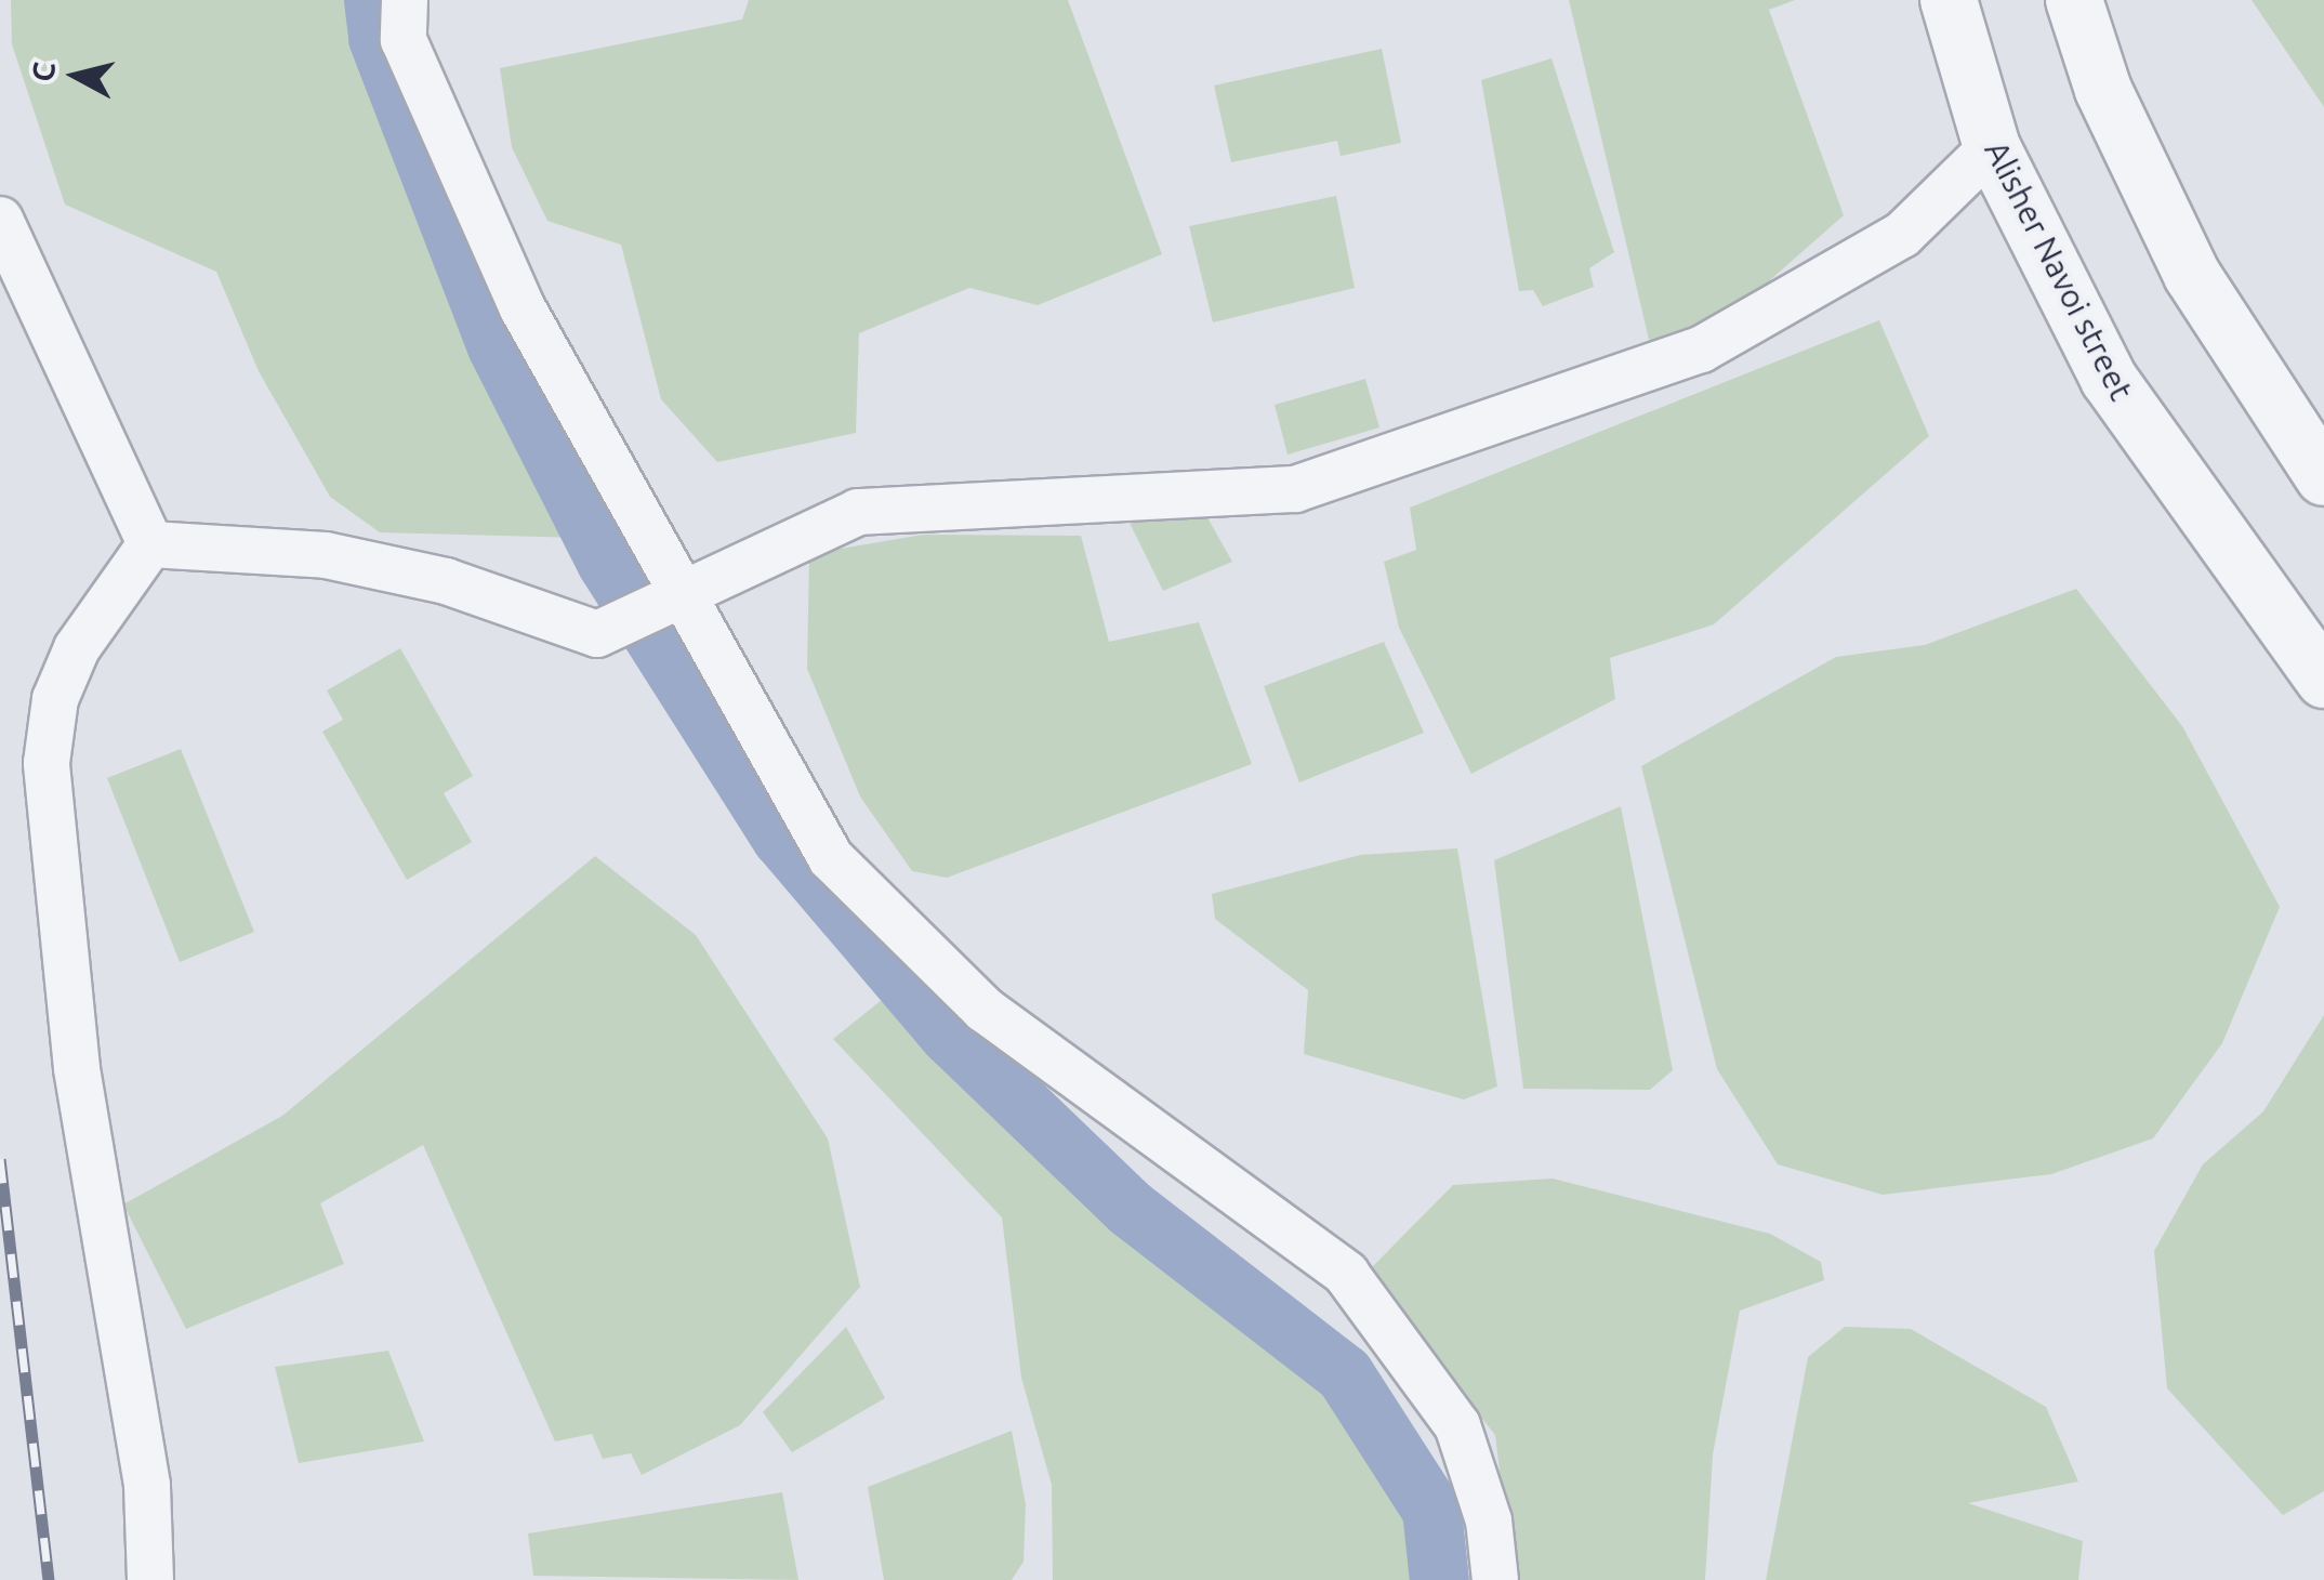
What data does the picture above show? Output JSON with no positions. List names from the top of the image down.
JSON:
{
  "streets": {
    "street": ["Alisher Navoi street"]
  },
  "north": "left"
}
